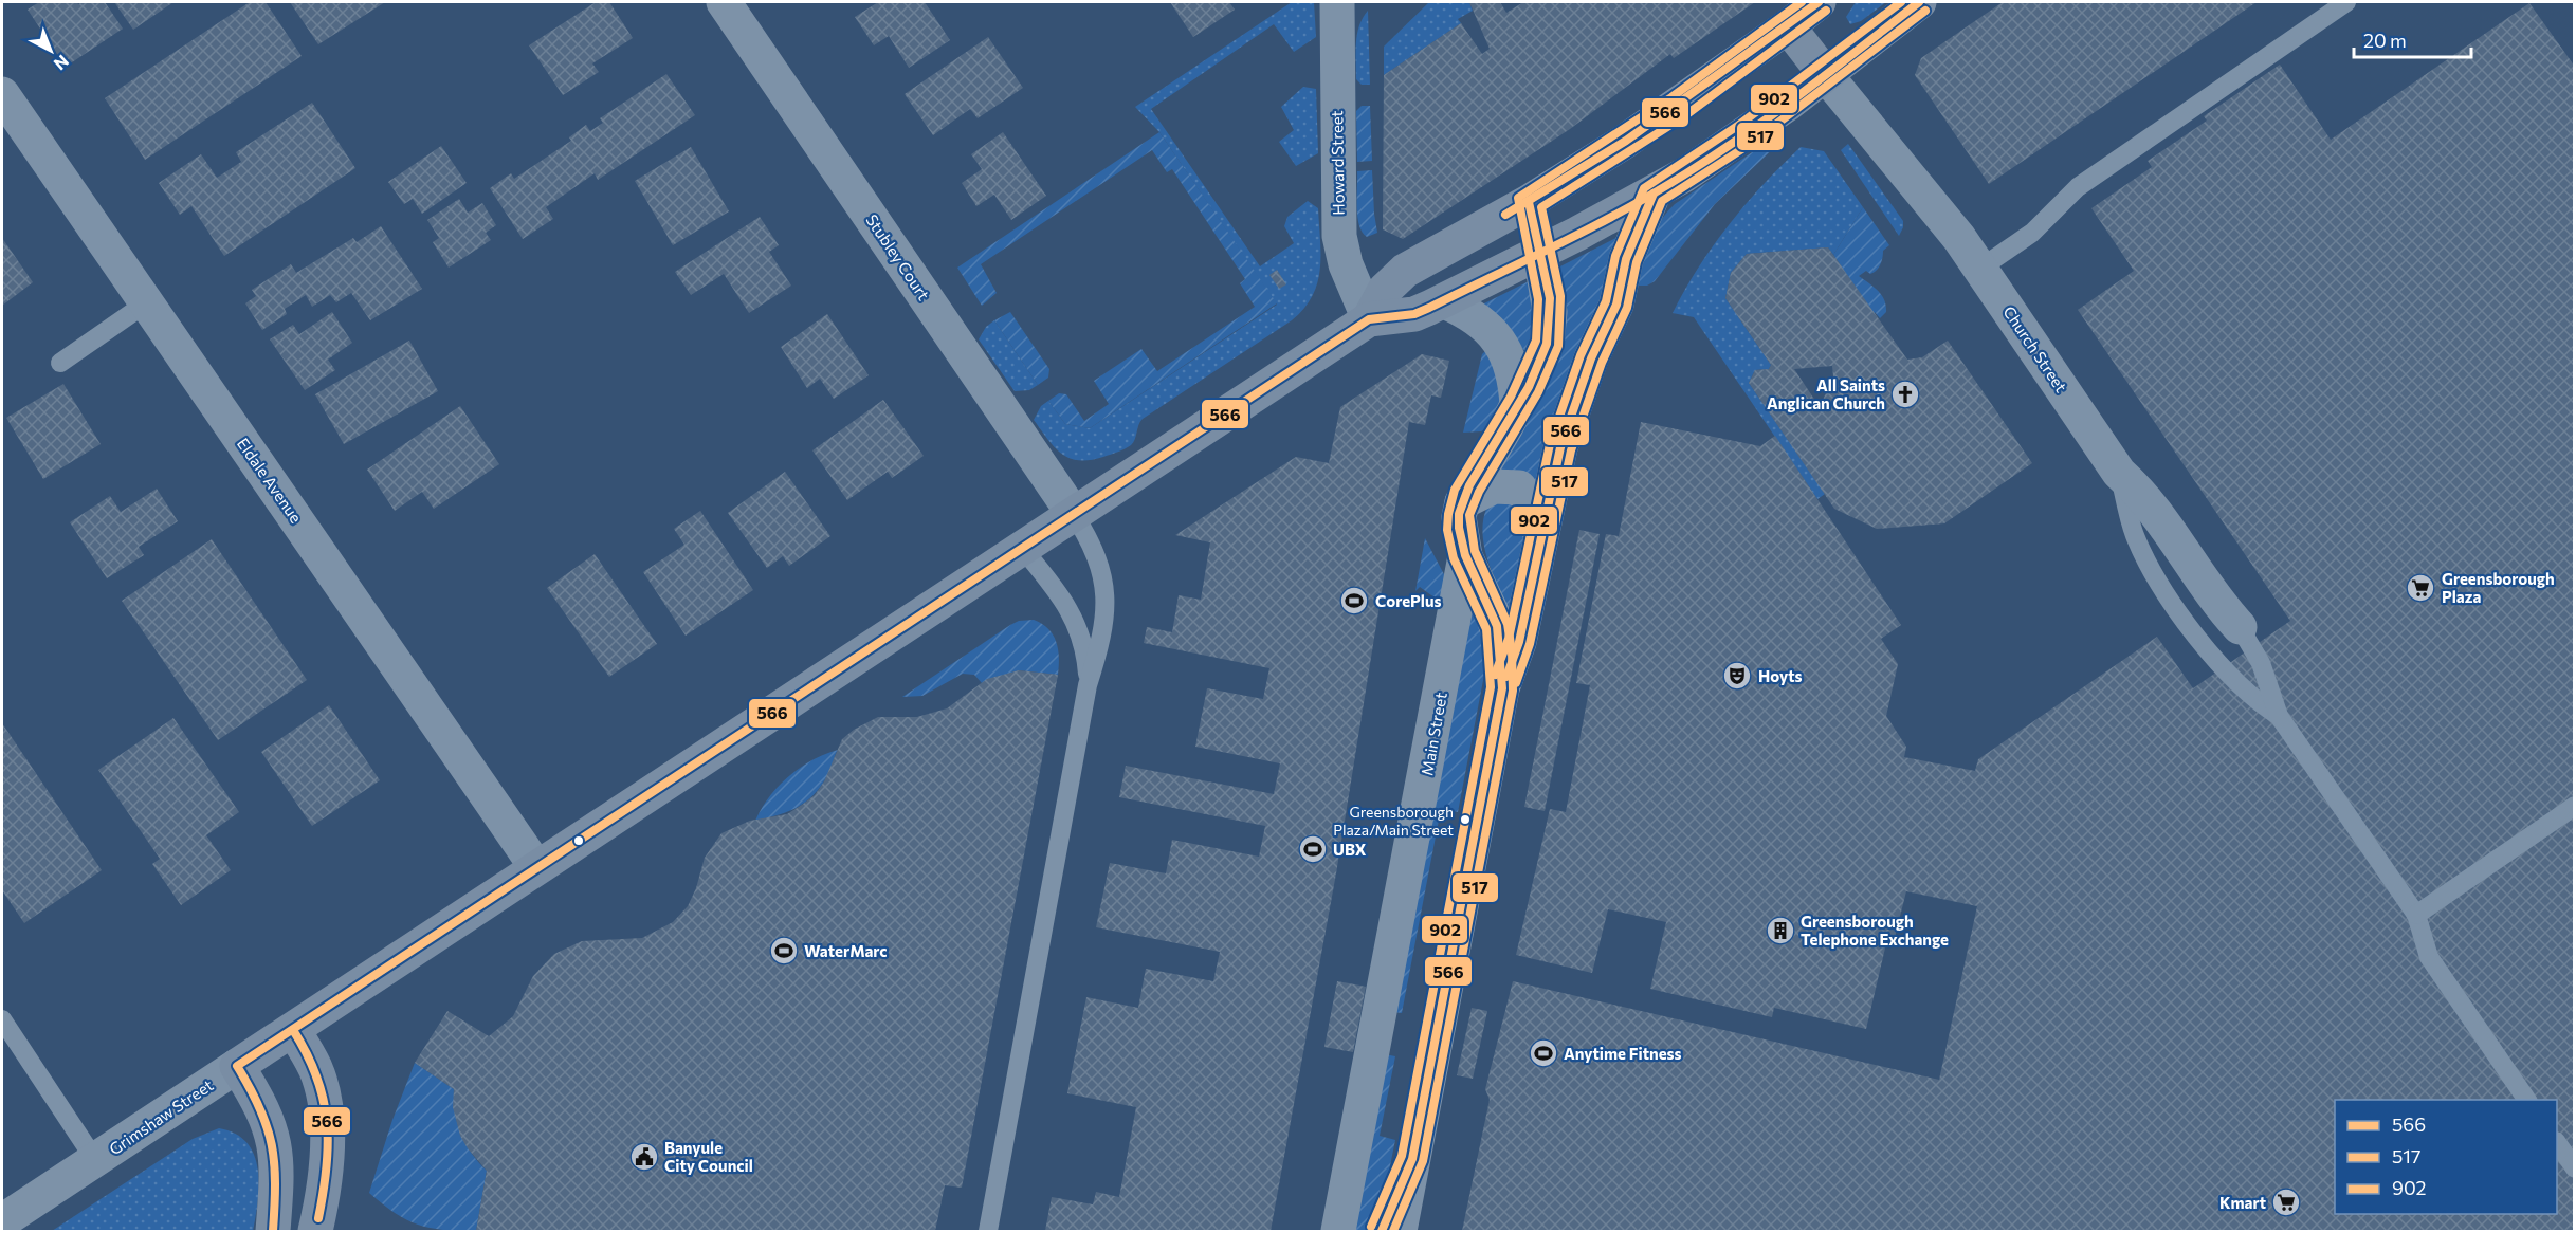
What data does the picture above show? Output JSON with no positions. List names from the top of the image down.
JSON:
{
  "streets": {
    "main road": ["Grimshaw Street"],
    "street": [
      "Howard Street",
      "Stubley Court",
      "Church Street",
      "Eldale Avenue",
      "Main Street"
    ]
  },
  "crossings": [
    ["Howard Street", "Grimshaw Street"],
    ["Stubley Court", "Grimshaw Street"],
    ["Church Street", "Grimshaw Street"],
    ["Eldale Avenue", "Grimshaw Street"],
    ["Main Street", "Grimshaw Street"]
  ],
  "places": {
    "church": ["All Saints Anglican Church"],
    "supermarket": ["Greensborough Plaza", "Kmart"],
    "sports": [
      "CorePlus",
      "UBX",
      "WaterMarc",
      "Anytime Fitness"
    ],
    "theatre": ["Hoyts"],
    "other": ["Greensborough Plaza/Main Street"],
    "building": ["Greensborough Telephone Exchange"],
    "public building": ["Banyule City Council"]
  },
  "lines": ["transit line 566", "transit line 902", "transit line 517"],
  "legend": ["566", "517", "902"],
  "scale_bar": "20 m",
  "north": "bottom right"
}
